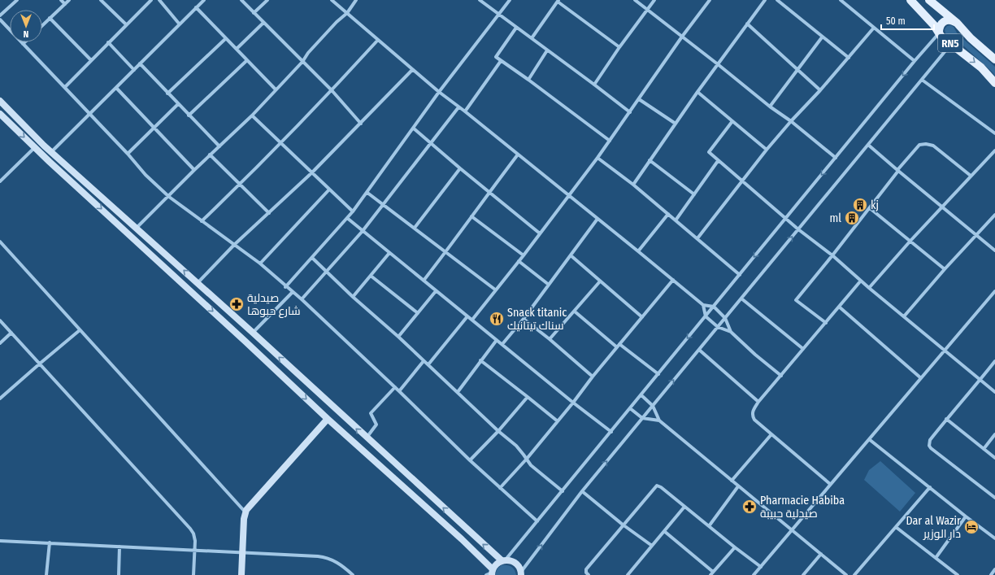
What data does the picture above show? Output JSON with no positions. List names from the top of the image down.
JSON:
{
  "streets": {
    "main road": ["RN5"]
  },
  "places": {
    "building": ["kj", "ml"],
    "pharmacy": ["صيدلية شارع حبوها", "Pharmacie Habiba صيدلية حبيبة"],
    "restaurant": ["Snack titanic سناك تيتانيك"],
    "hotel": ["Dar al Wazir دار الوزير"]
  },
  "scale_bar": "50 m",
  "north": "bottom"
}
